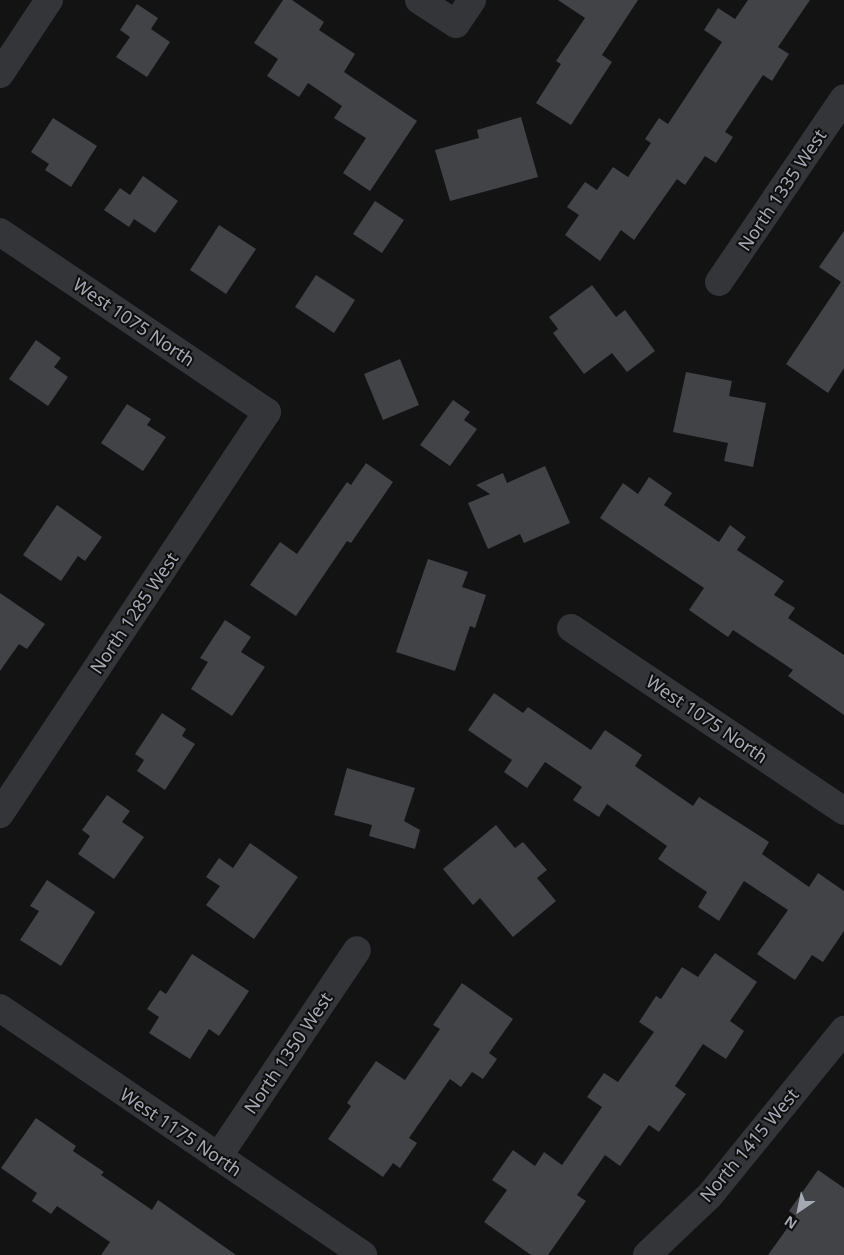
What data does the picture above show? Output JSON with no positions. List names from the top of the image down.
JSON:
{
  "streets": {
    "street": [
      "North 1335 West",
      "West 1075 North",
      "North 1285 West",
      "North 1350 West",
      "West 1175 North",
      "North 1415 West"
    ]
  },
  "crossings": [
    ["West 1075 North", "North 1285 West"],
    ["North 1350 West", "West 1175 North"]
  ],
  "north": "bottom left"
}
